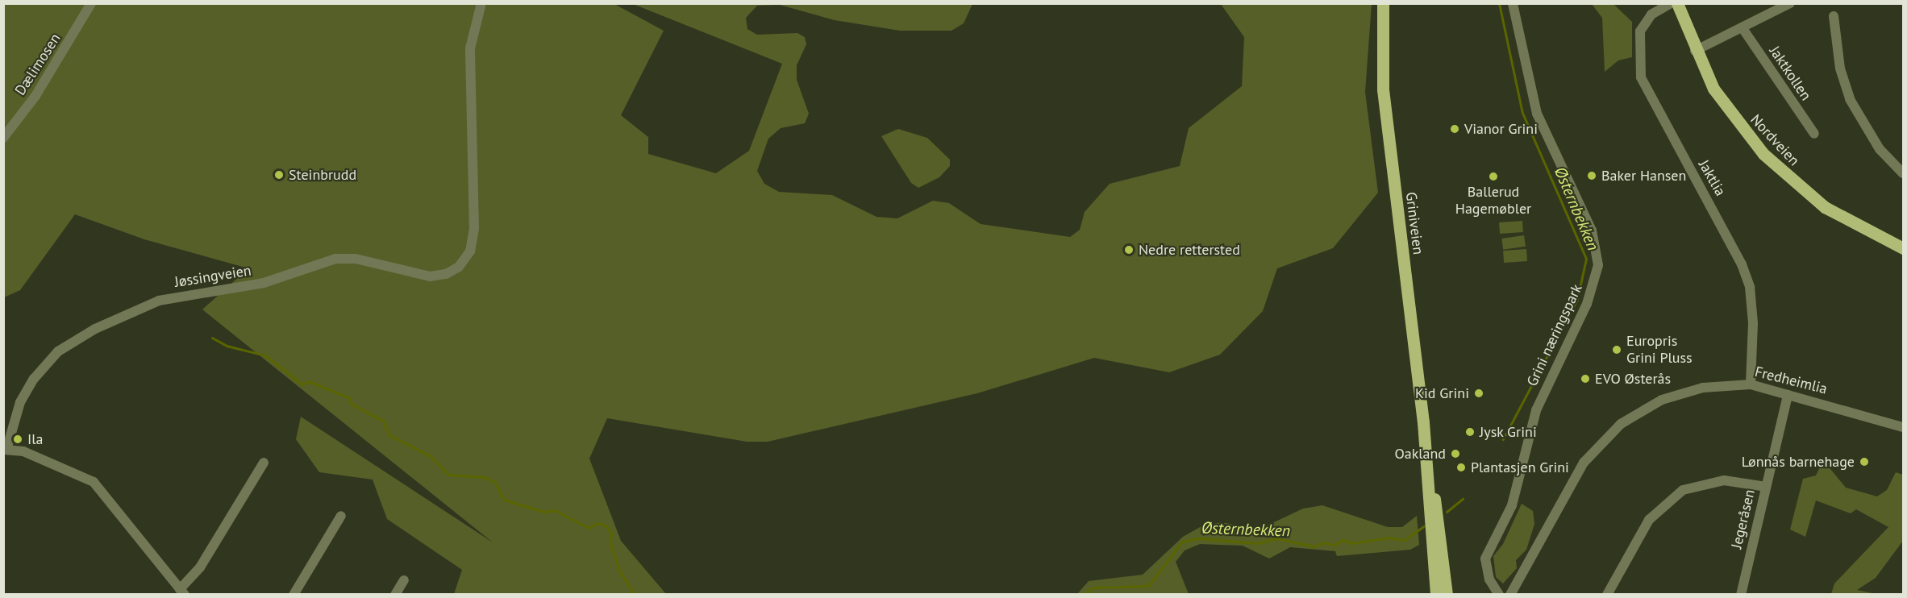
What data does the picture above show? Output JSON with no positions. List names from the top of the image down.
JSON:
{
  "streets": {
    "main road": ["Nordveien", "Griniveien"],
    "street": [
      "Dælimosen",
      "Jaktkollen",
      "Jaktlia",
      "Jøssingveien",
      "Grini næringspark",
      "Fredheimlia",
      "Jegeråsen"
    ]
  },
  "crossings": [
    ["Jaktlia", "Fredheimlia"],
    ["Fredheimlia", "Jegeråsen"]
  ],
  "water": ["Østernbekken"],
  "places": [
    "Vianor Grini",
    "Steinbrudd",
    "Baker Hansen",
    "Ballerud Hagemøbler",
    "Nedre rettersted",
    "Europris Grini Pluss",
    "EVO Østerås",
    "Kid Grini",
    "Jysk Grini",
    "Ila",
    "Oakland",
    "Lønnås barnehage",
    "Plantasjen Grini"
  ]
}
